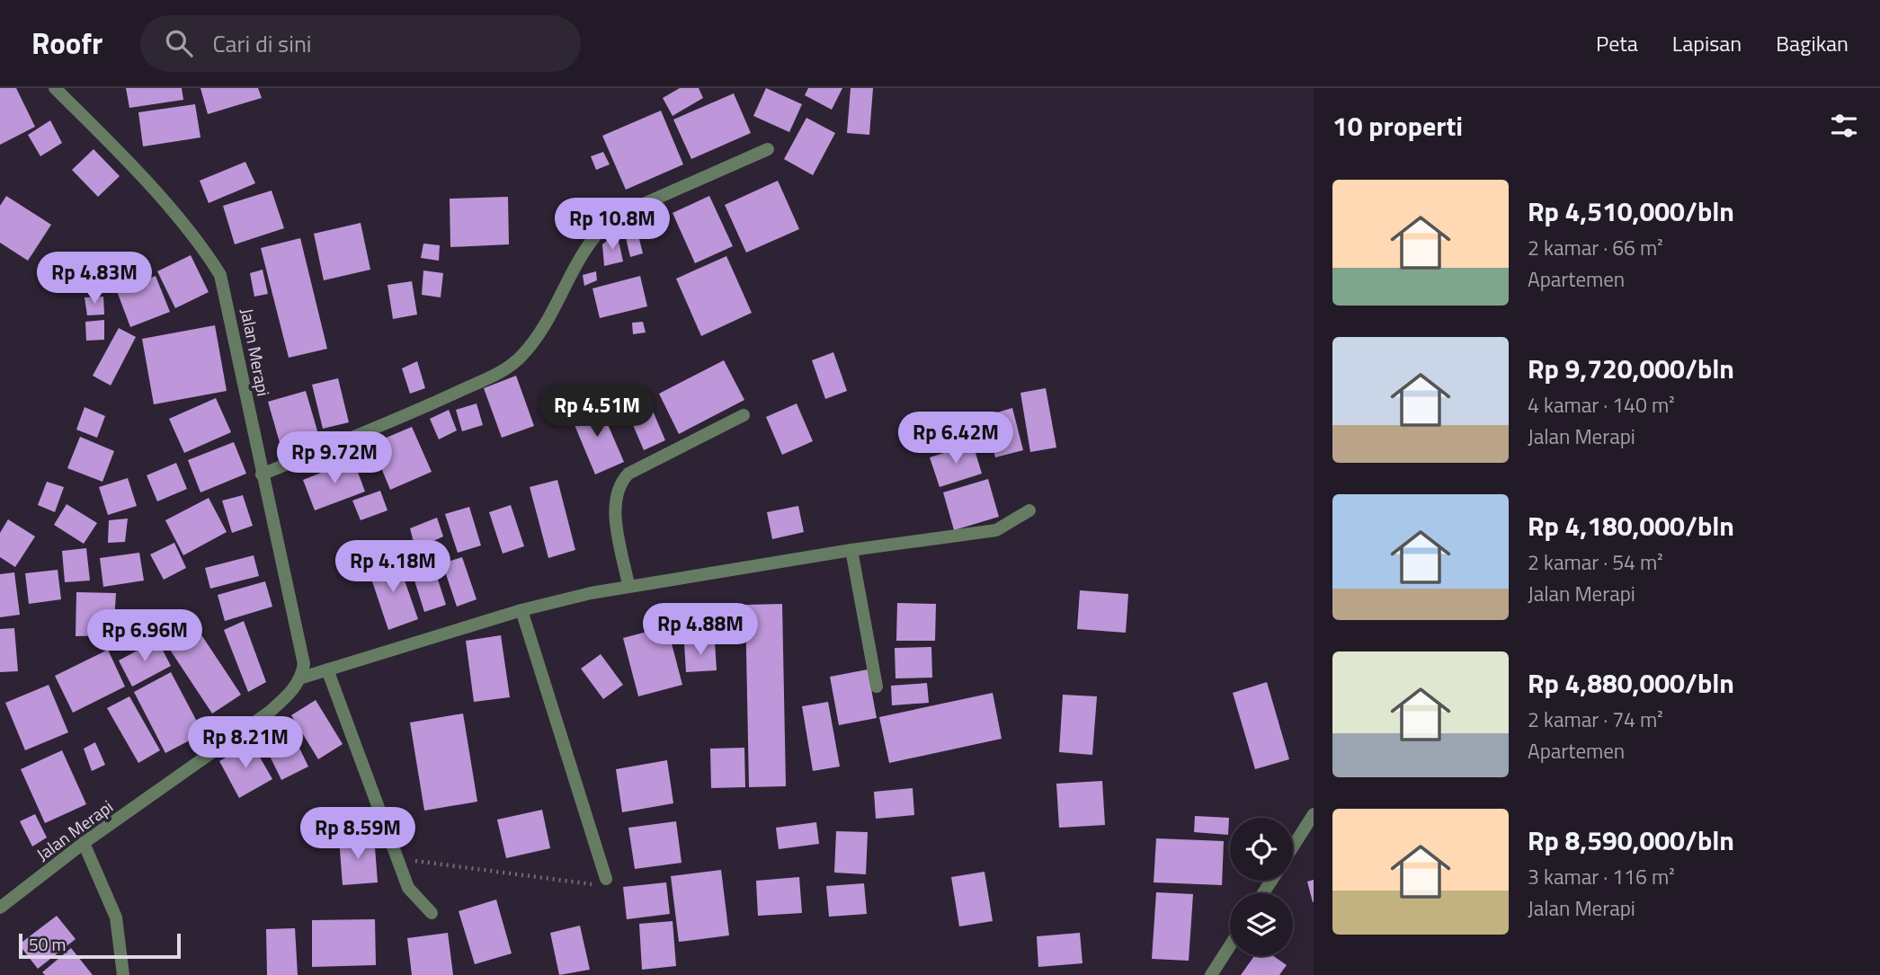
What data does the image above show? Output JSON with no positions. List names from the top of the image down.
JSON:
{
  "streets": {
    "street": ["Jalan Merapi"]
  },
  "scale_bar": "50 m",
  "page": {
    "header": "Roofr",
    "search": "Cari di sini",
    "nav": ["Peta", "Lapisan", "Bagikan"],
    "heading": "10 properti",
    "list": [
      {
        "name": "Rp 4,510,000/bln",
        "note": "2 kamar · 66 m² · Apartemen"
      },
      {
        "name": "Rp 9,720,000/bln",
        "note": "4 kamar · 140 m² · Jalan Merapi"
      },
      {
        "name": "Rp 4,180,000/bln",
        "note": "2 kamar · 54 m² · Jalan Merapi"
      },
      {
        "name": "Rp 4,880,000/bln",
        "note": "2 kamar · 74 m² · Apartemen"
      },
      {
        "name": "Rp 8,590,000/bln",
        "note": "3 kamar · 116 m² · Jalan Merapi"
      }
    ],
    "price": [
      "Rp 10.8M",
      "Rp 4.83M",
      "Rp 4.51M",
      "Rp 6.42M",
      "Rp 9.72M",
      "Rp 4.18M",
      "Rp 4.88M",
      "Rp 6.96M",
      "Rp 8.21M",
      "Rp 8.59M"
    ],
    "scale": "50 m"
  }
}
